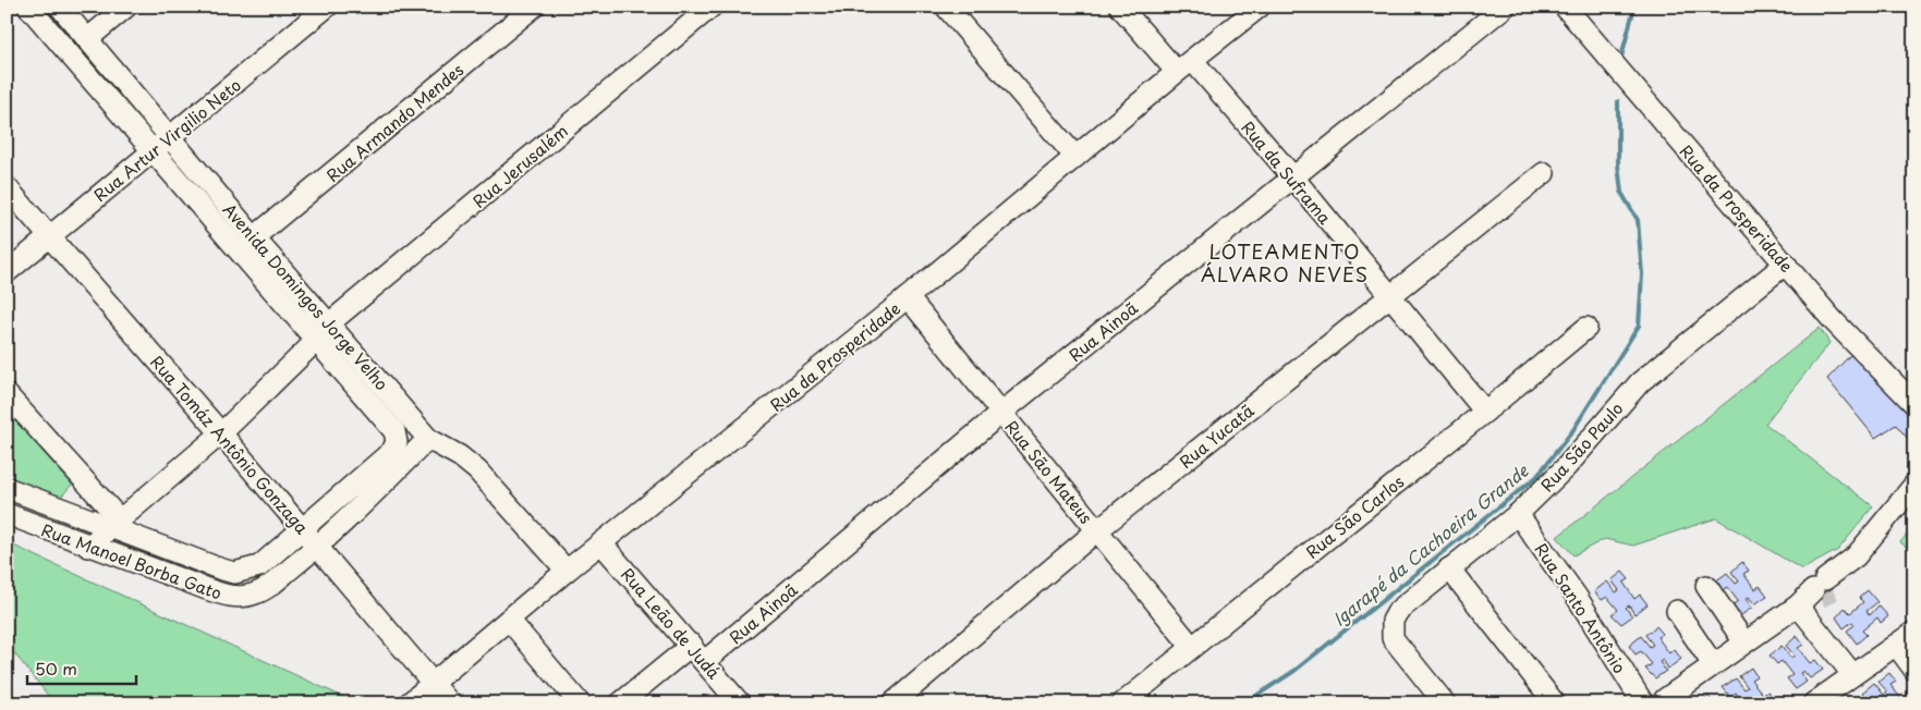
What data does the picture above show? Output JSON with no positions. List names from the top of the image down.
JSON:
{
  "streets": {
    "street": [
      "Rua Armando Mendes",
      "Rua Artur Virgilio Neto",
      "Rua Jerusalém",
      "Rua da Suframa",
      "Rua da Prosperidade",
      "Avenida Domingos Jorge Velho",
      "Rua Ainoã",
      "Rua Yucatã",
      "Rua Tomáz Antônio Gonzaga",
      "Rua São Paulo",
      "Rua São Mateus",
      "Rua São Carlos",
      "Rua Manoel Borba Gato",
      "Rua Santo Antônio",
      "Rua Leão de Judá"
    ]
  },
  "crossings": [
    ["Rua Armando Mendes", "Avenida Domingos Jorge Velho"],
    ["Rua Artur Virgilio Neto", "Avenida Domingos Jorge Velho"],
    ["Rua Artur Virgilio Neto", "Rua Tomáz Antônio Gonzaga"],
    ["Rua Jerusalém", "Avenida Domingos Jorge Velho"],
    ["Rua Jerusalém", "Rua Tomáz Antônio Gonzaga"],
    ["Rua Jerusalém", "Rua Manoel Borba Gato"],
    ["Rua da Suframa", "Rua da Prosperidade"],
    ["Rua da Suframa", "Rua Ainoã"],
    ["Rua da Suframa", "Rua Yucatã"],
    ["Rua da Suframa", "Rua São Carlos"],
    ["Rua da Prosperidade", "Avenida Domingos Jorge Velho"],
    ["Rua da Prosperidade", "Rua Tomáz Antônio Gonzaga"],
    ["Rua da Prosperidade", "Rua São Paulo"],
    ["Rua da Prosperidade", "Rua São Mateus"],
    ["Rua da Prosperidade", "Rua Leão de Judá"],
    ["Avenida Domingos Jorge Velho", "Rua Manoel Borba Gato"],
    ["Rua Ainoã", "Rua São Mateus"],
    ["Rua Ainoã", "Rua Leão de Judá"],
    ["Rua Yucatã", "Rua São Mateus"],
    ["Rua Tomáz Antônio Gonzaga", "Rua Manoel Borba Gato"],
    ["Rua São Paulo", "Rua Santo Antônio"],
    ["Rua São Mateus", "Rua São Carlos"]
  ],
  "districts": ["LOTEAMENTO ÁLVARO NEVES"],
  "water": ["Igarapé da Cachoeira Grande"],
  "scale_bar": "50 m"
}
